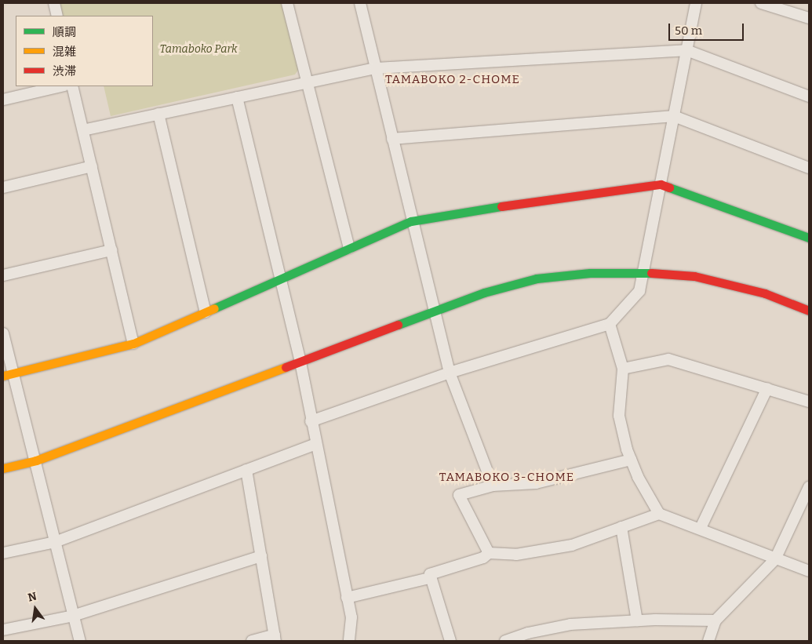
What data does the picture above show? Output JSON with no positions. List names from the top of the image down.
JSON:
{
  "districts": ["TAMABOKO 2-CHOME", "TAMABOKO 3-CHOME"],
  "parks": ["Tamaboko Park"],
  "legend": ["順調", "混雑", "渋滞"],
  "scale_bar": "50 m",
  "north": "top"
}
